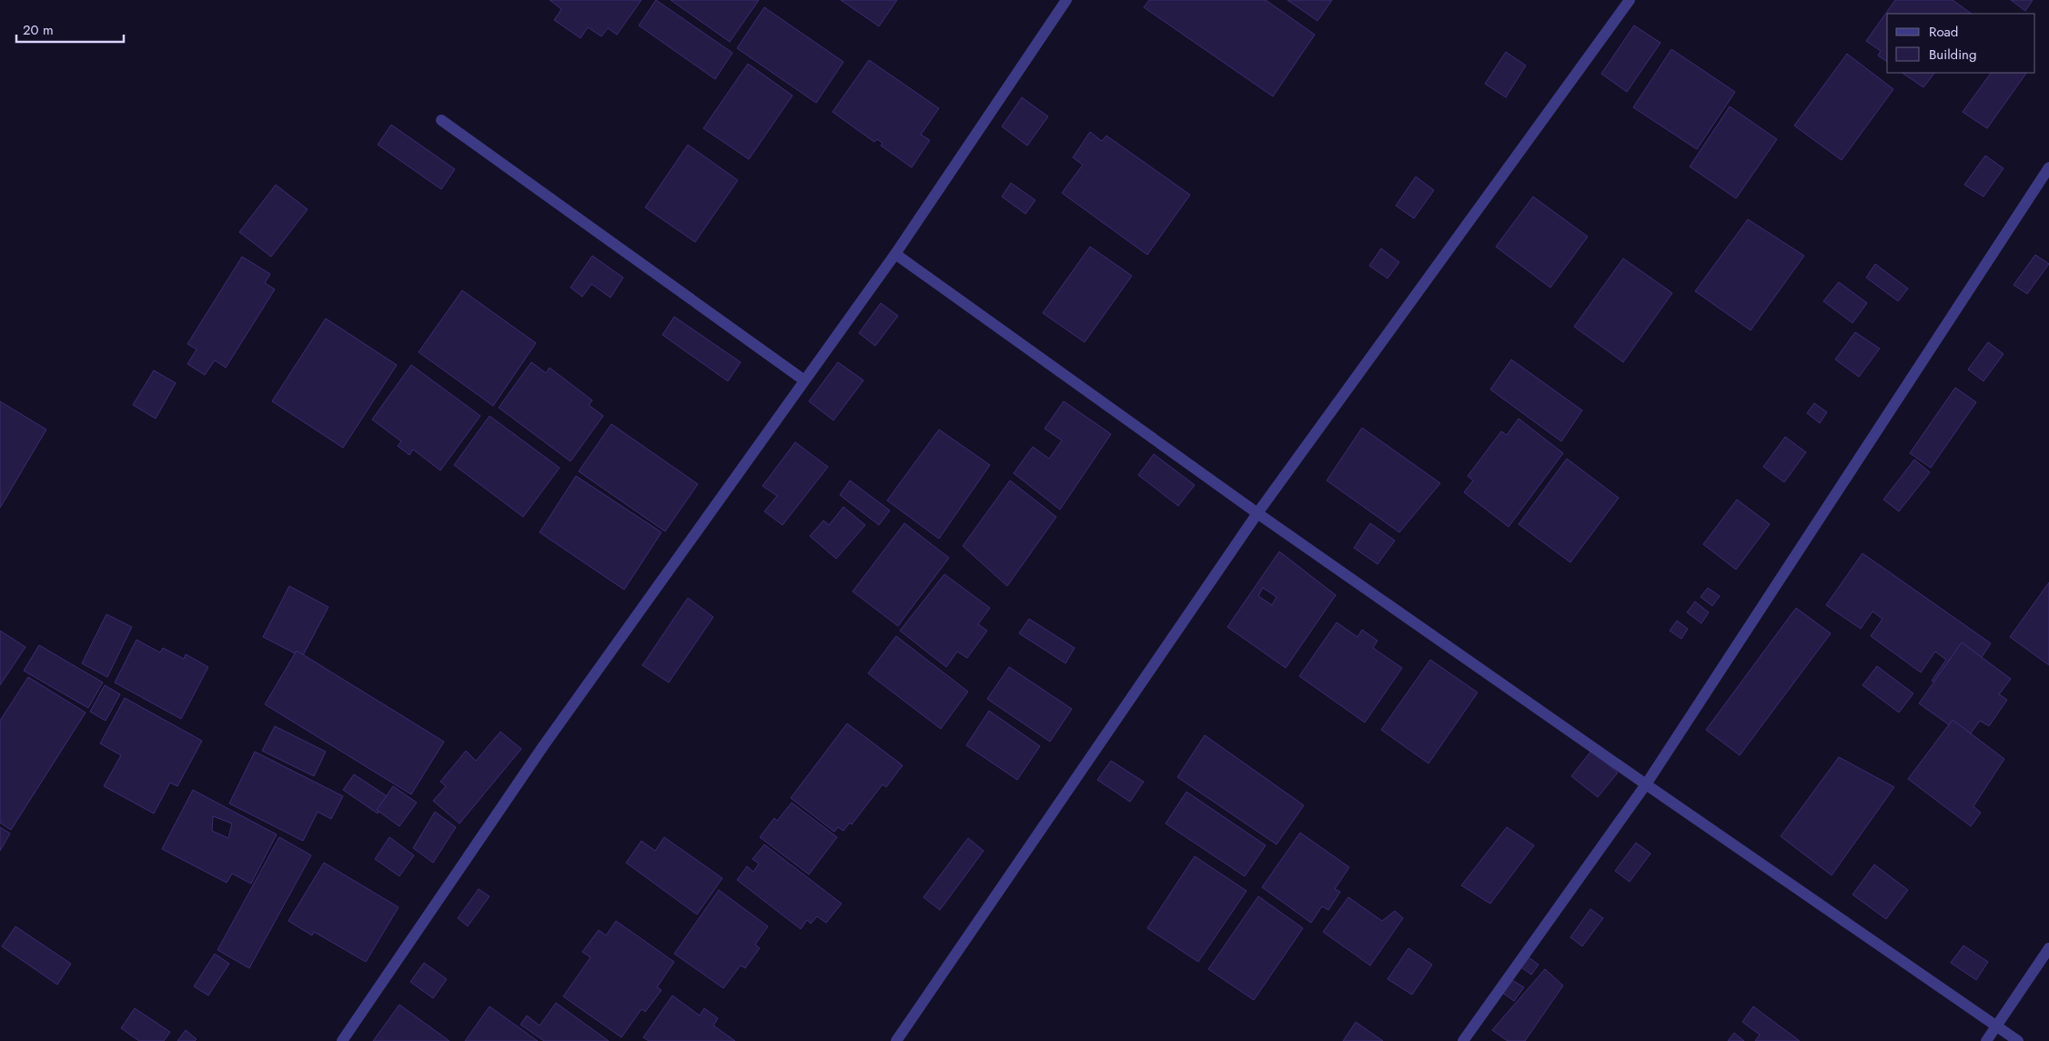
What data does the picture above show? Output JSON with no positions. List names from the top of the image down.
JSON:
{
  "legend": ["Road", "Building"],
  "scale_bar": "20 m"
}
